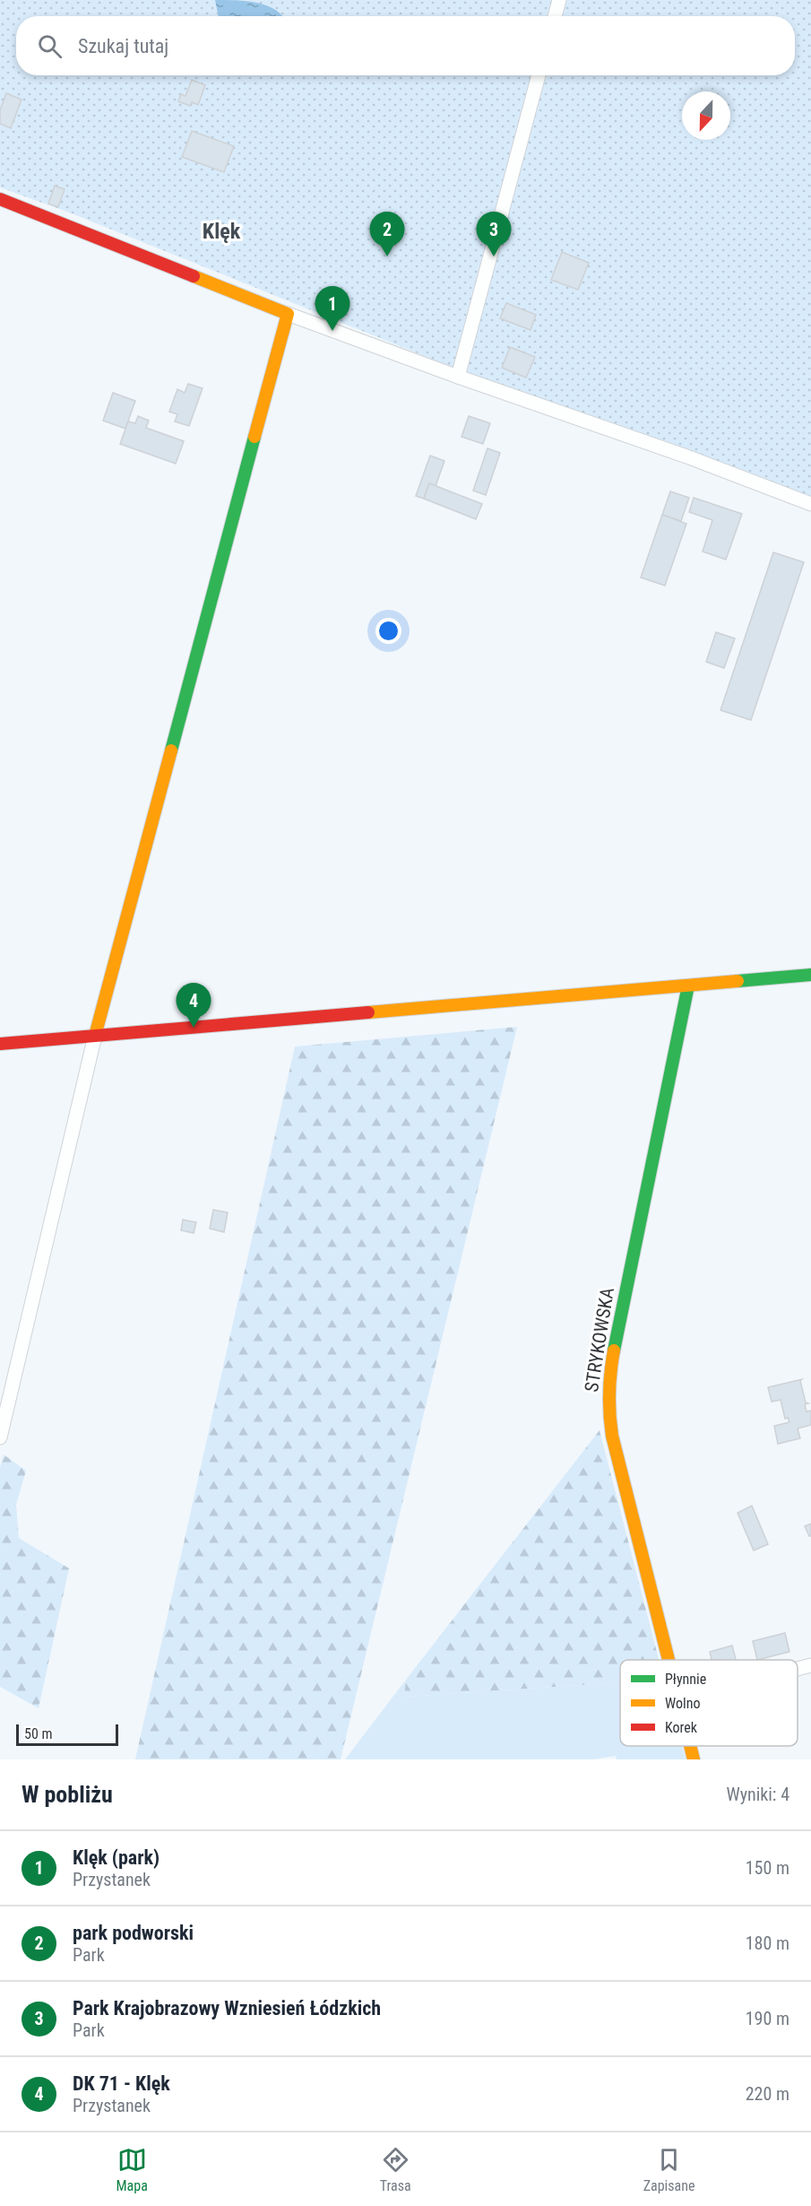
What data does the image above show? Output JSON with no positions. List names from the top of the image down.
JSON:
{
  "streets": {
    "street": ["STRYKOWSKA"]
  },
  "districts": ["Klęk"],
  "legend": ["Płynnie", "Wolno", "Korek"],
  "scale_bar": "50 m",
  "north": "bottom",
  "page": {
    "search": "Szukaj tutaj",
    "pins": [
      "2",
      "3",
      "1",
      "4"
    ],
    "scale": "50 m",
    "heading": ["W pobliżu", "Wyniki: 4"],
    "list": [
      {
        "mark": "1",
        "name": "Klęk (park)",
        "note": "Przystanek",
        "value": "150 m"
      },
      {
        "mark": "2",
        "name": "park podworski",
        "note": "Park",
        "value": "180 m"
      },
      {
        "mark": "3",
        "name": "Park Krajobrazowy Wzniesień Łódzkich",
        "note": "Park",
        "value": "190 m"
      },
      {
        "mark": "4",
        "name": "DK 71 - Klęk",
        "note": "Przystanek",
        "value": "220 m"
      }
    ],
    "nav": ["Mapa", "Trasa", "Zapisane"]
  }
}
